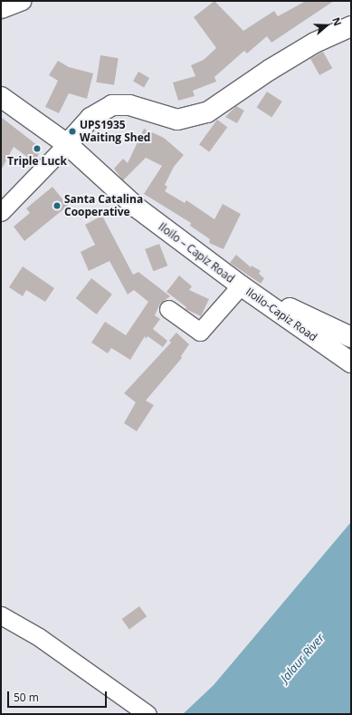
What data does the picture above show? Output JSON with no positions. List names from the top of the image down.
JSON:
{
  "streets": {
    "main road": ["Iloilo – Capiz Road", "Iloilo-Capiz Road"]
  },
  "crossings": [
    ["Iloilo – Capiz Road", "Iloilo-Capiz Road"]
  ],
  "water": ["Jalaur River"],
  "places": ["UPS1935 Waiting Shed", "Triple Luck", "Santa Catalina Cooperative"],
  "scale_bar": "50 m",
  "north": "right"
}
